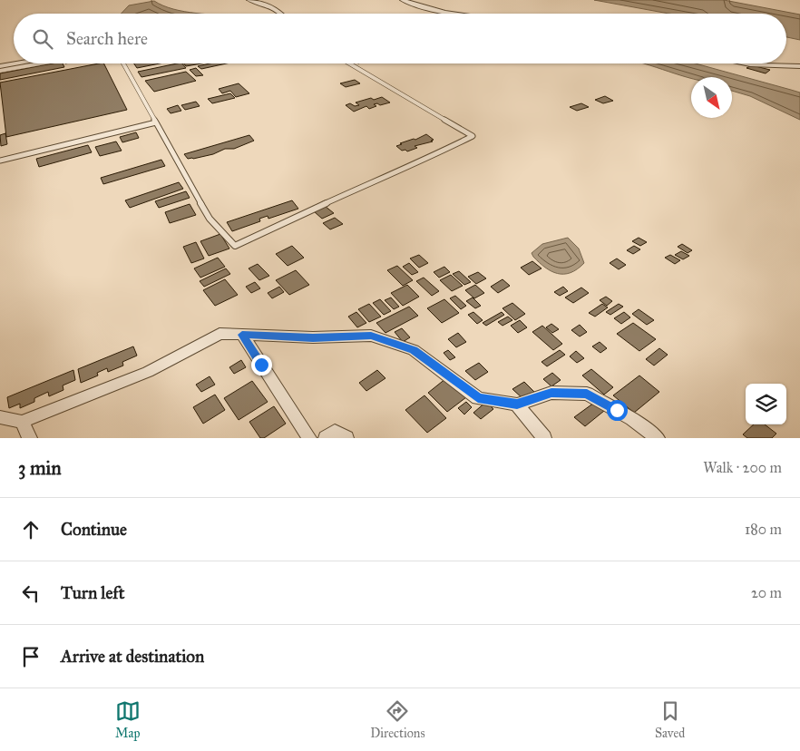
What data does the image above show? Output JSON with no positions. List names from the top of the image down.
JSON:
{
  "north": "bottom right",
  "page": {
    "search": "Search here",
    "heading": ["3 min", "Walk · 200 m"],
    "list": [
      ["Continue", "180 m"],
      ["Turn left", "20 m"],
      "Arrive at destination"
    ],
    "nav": ["Map", "Directions", "Saved"]
  }
}
